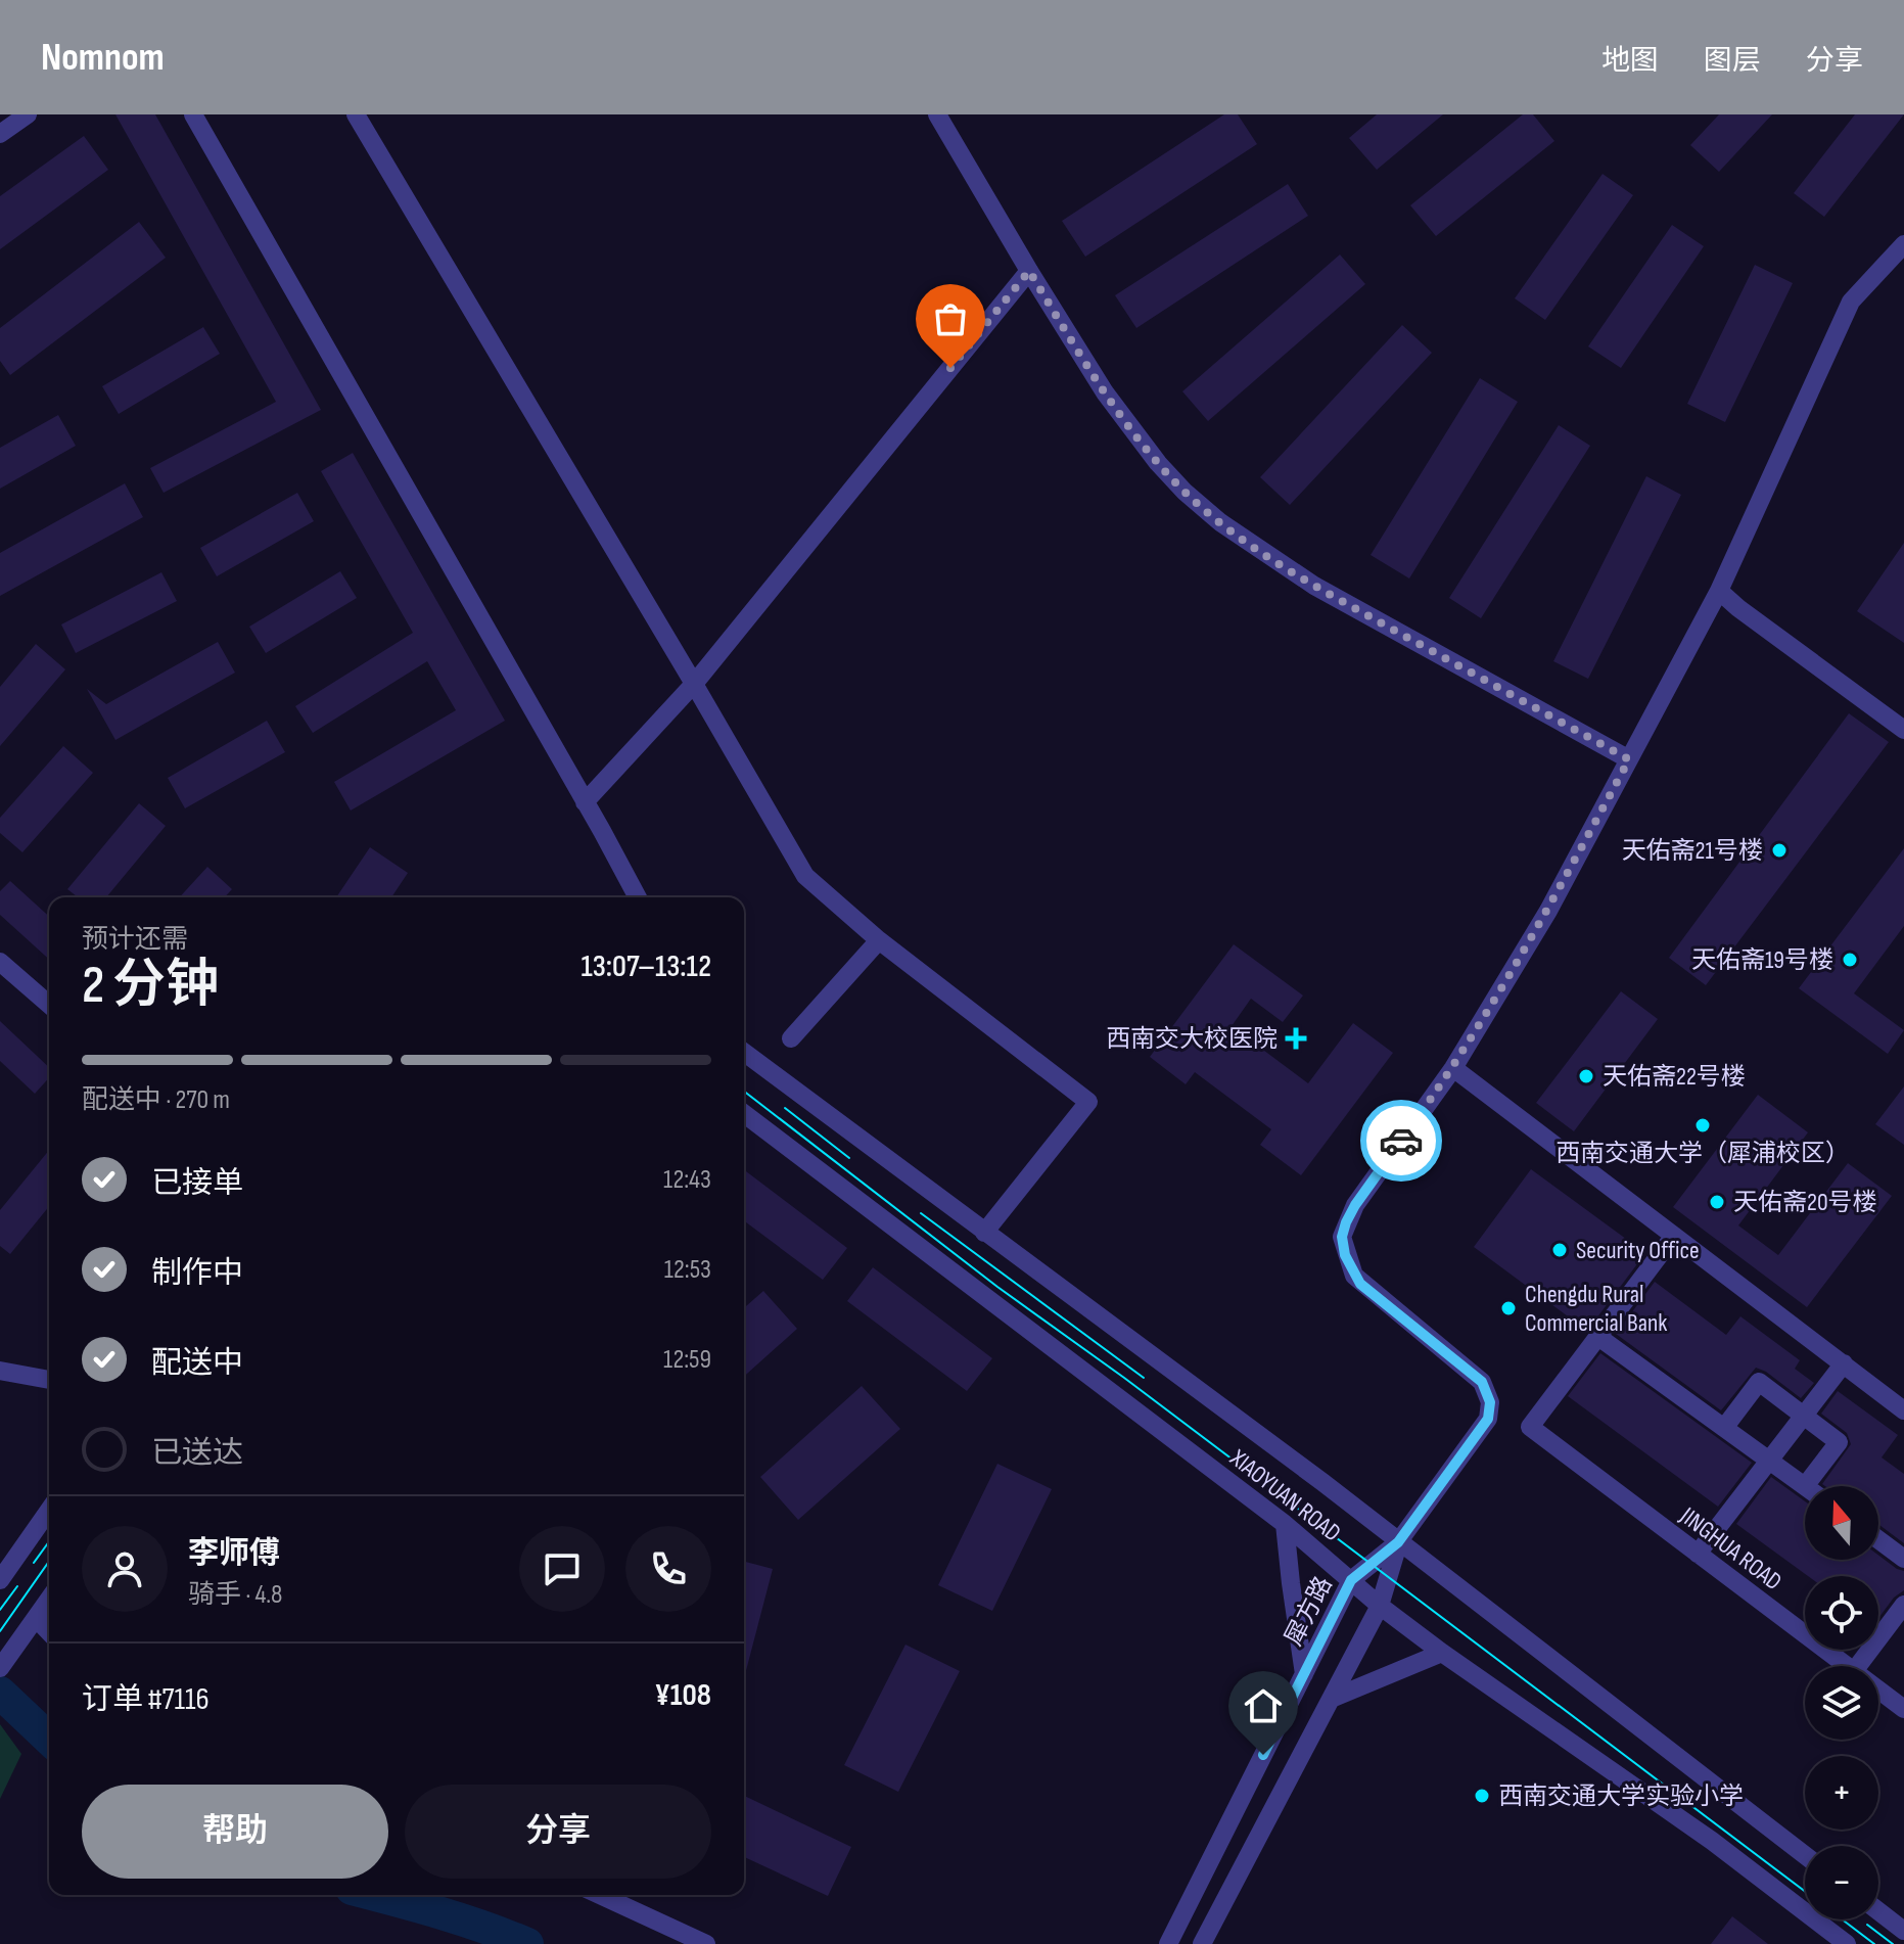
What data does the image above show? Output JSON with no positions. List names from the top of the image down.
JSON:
{
  "streets": {
    "street": ["XIAOYUAN ROAD", "JINGHUA ROAD", "犀方路"]
  },
  "crossings": [
    ["XIAOYUAN ROAD", "犀方路"]
  ],
  "places": {
    "other": [
      "天佑斋21号楼",
      "天佑斋19号楼",
      "天佑斋22号楼",
      "西南交通大学（犀浦校区）",
      "天佑斋20号楼",
      "Security Office",
      "Chengdu Rural Commercial Bank",
      "西南交通大学实验小学"
    ],
    "health": ["西南交大校医院"]
  },
  "north": "top",
  "page": {
    "header": "Nomnom",
    "nav": ["地图", "图层", "分享"],
    "heading": ["2 分钟", "预计还需", "13:07–13:12"],
    "panel": [
      "李师傅",
      "骑手 · 4.8",
      "订单 #7116",
      "¥108"
    ],
    "bar": "配送中 · 270 m",
    "list": [
      ["已接单", "12:43"],
      ["制作中", "12:53"],
      ["配送中", "12:59"],
      "已送达"
    ],
    "map_buttons": ["+", "−"],
    "buttons": ["帮助", "分享"]
  }
}
